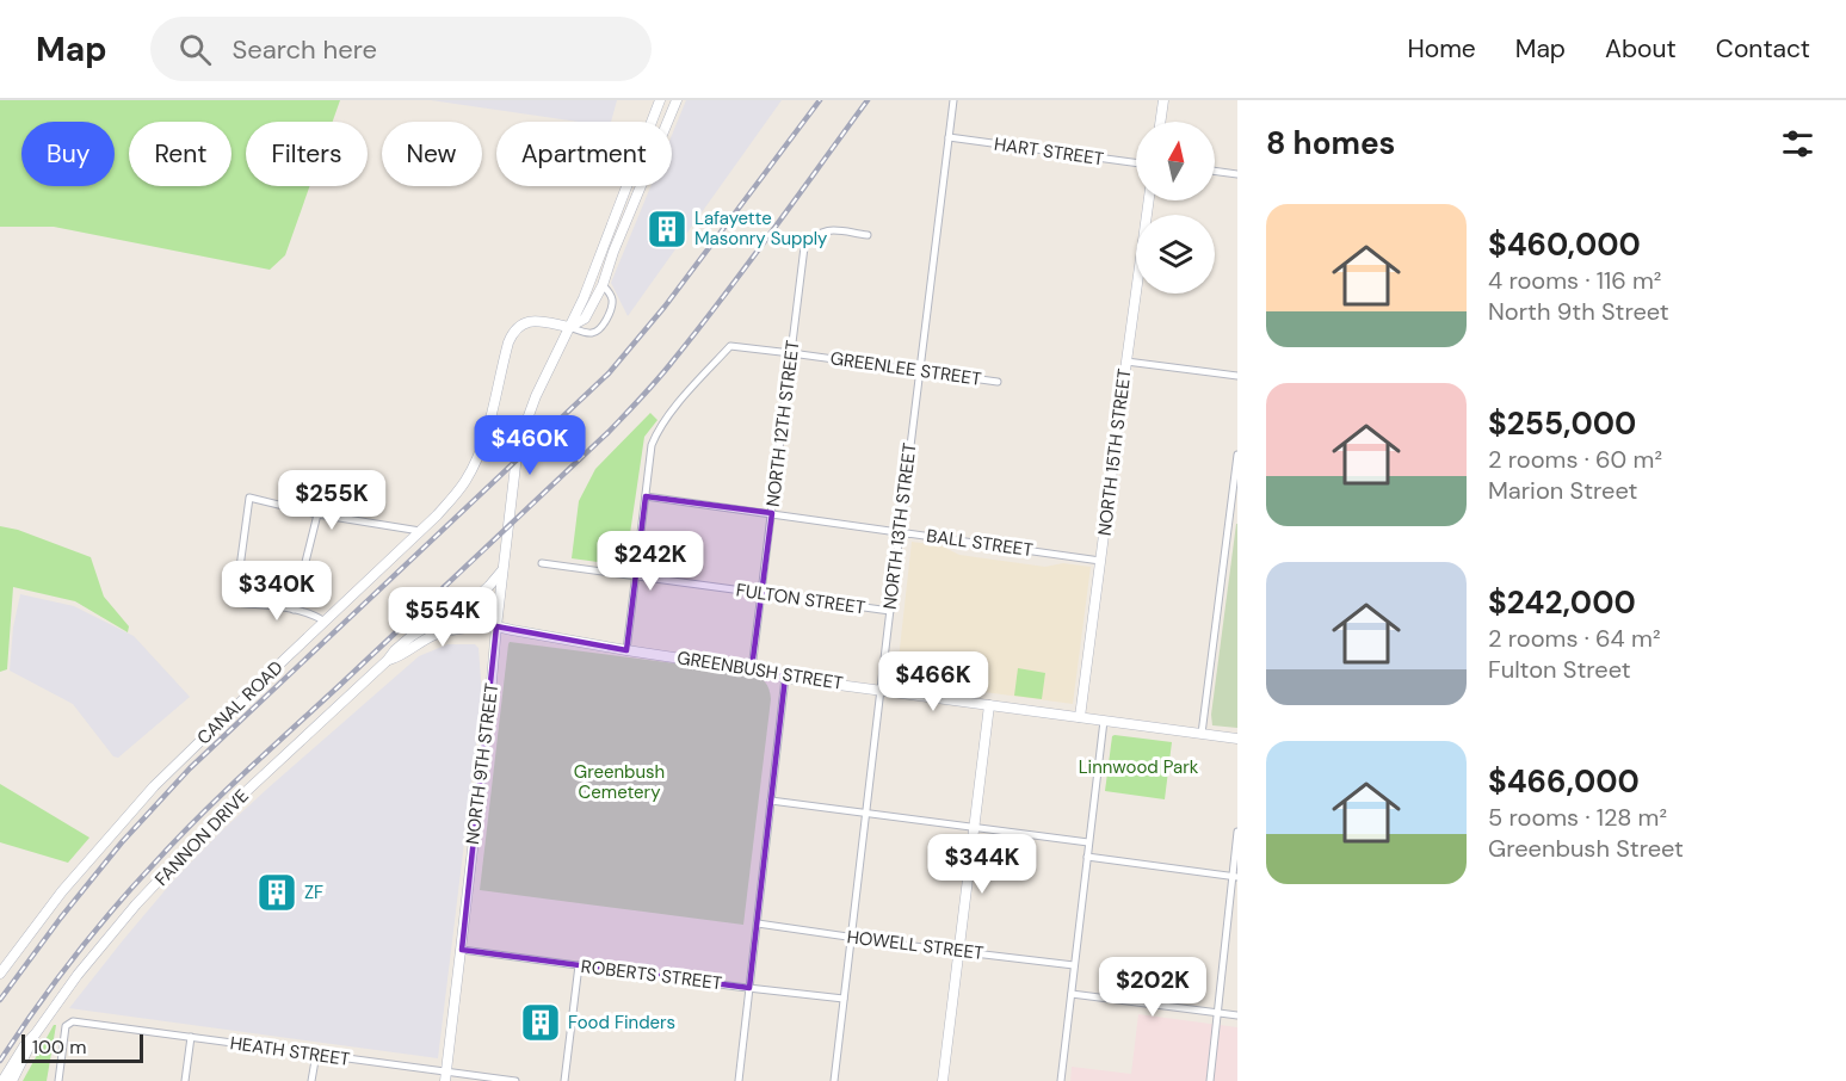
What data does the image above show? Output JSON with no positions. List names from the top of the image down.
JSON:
{
  "streets": {
    "main road": [
      "NORTH 15TH STREET",
      "GREENBUSH STREET",
      "CANAL ROAD",
      "NORTH 9TH STREET",
      "FANNON DRIVE"
    ],
    "street": [
      "HART STREET",
      "GREENLEE STREET",
      "NORTH 12TH STREET",
      "NORTH 13TH STREET",
      "BALL STREET",
      "FULTON STREET",
      "HOWELL STREET",
      "ROBERTS STREET",
      "HEATH STREET"
    ]
  },
  "crossings": [
    ["HART STREET", "NORTH 13TH STREET"],
    ["GREENLEE STREET", "NORTH 12TH STREET"],
    ["GREENLEE STREET", "NORTH 13TH STREET"],
    ["GREENLEE STREET", "BALL STREET"],
    ["NORTH 12TH STREET", "BALL STREET"],
    ["NORTH 12TH STREET", "FULTON STREET"],
    ["NORTH 12TH STREET", "GREENBUSH STREET"],
    ["NORTH 15TH STREET", "BALL STREET"],
    ["NORTH 15TH STREET", "GREENBUSH STREET"],
    ["NORTH 13TH STREET", "BALL STREET"],
    ["NORTH 13TH STREET", "FULTON STREET"],
    ["NORTH 13TH STREET", "GREENBUSH STREET"],
    ["NORTH 13TH STREET", "HOWELL STREET"],
    ["NORTH 13TH STREET", "ROBERTS STREET"],
    ["GREENBUSH STREET", "NORTH 9TH STREET"],
    ["GREENBUSH STREET", "FANNON DRIVE"],
    ["CANAL ROAD", "NORTH 9TH STREET"],
    ["NORTH 9TH STREET", "FANNON DRIVE"],
    ["NORTH 9TH STREET", "ROBERTS STREET"],
    ["NORTH 9TH STREET", "HEATH STREET"]
  ],
  "parks": ["Linnwood Park", "Greenbush Cemetery"],
  "places": {
    "building": ["Lafayette Masonry Supply", "ZF", "Food Finders"]
  },
  "scale_bar": "100 m",
  "north": "top",
  "page": {
    "header": "Map",
    "search": "Search here",
    "nav": [
      "Home",
      "Map",
      "About",
      "Contact"
    ],
    "heading": "8 homes",
    "chip": [
      "Buy",
      "Rent",
      "Filters",
      "New",
      "Apartment"
    ],
    "list": [
      {
        "name": "$460,000",
        "note": "4 rooms · 116 m² · North 9th Street"
      },
      {
        "name": "$255,000",
        "note": "2 rooms · 60 m² · Marion Street"
      },
      {
        "name": "$242,000",
        "note": "2 rooms · 64 m² · Fulton Street"
      },
      {
        "name": "$466,000",
        "note": "5 rooms · 128 m² · Greenbush Street"
      }
    ],
    "price": [
      "$460K",
      "$255K",
      "$242K",
      "$340K",
      "$554K",
      "$466K",
      "$344K",
      "$202K"
    ],
    "scale": "100 m"
  }
}
